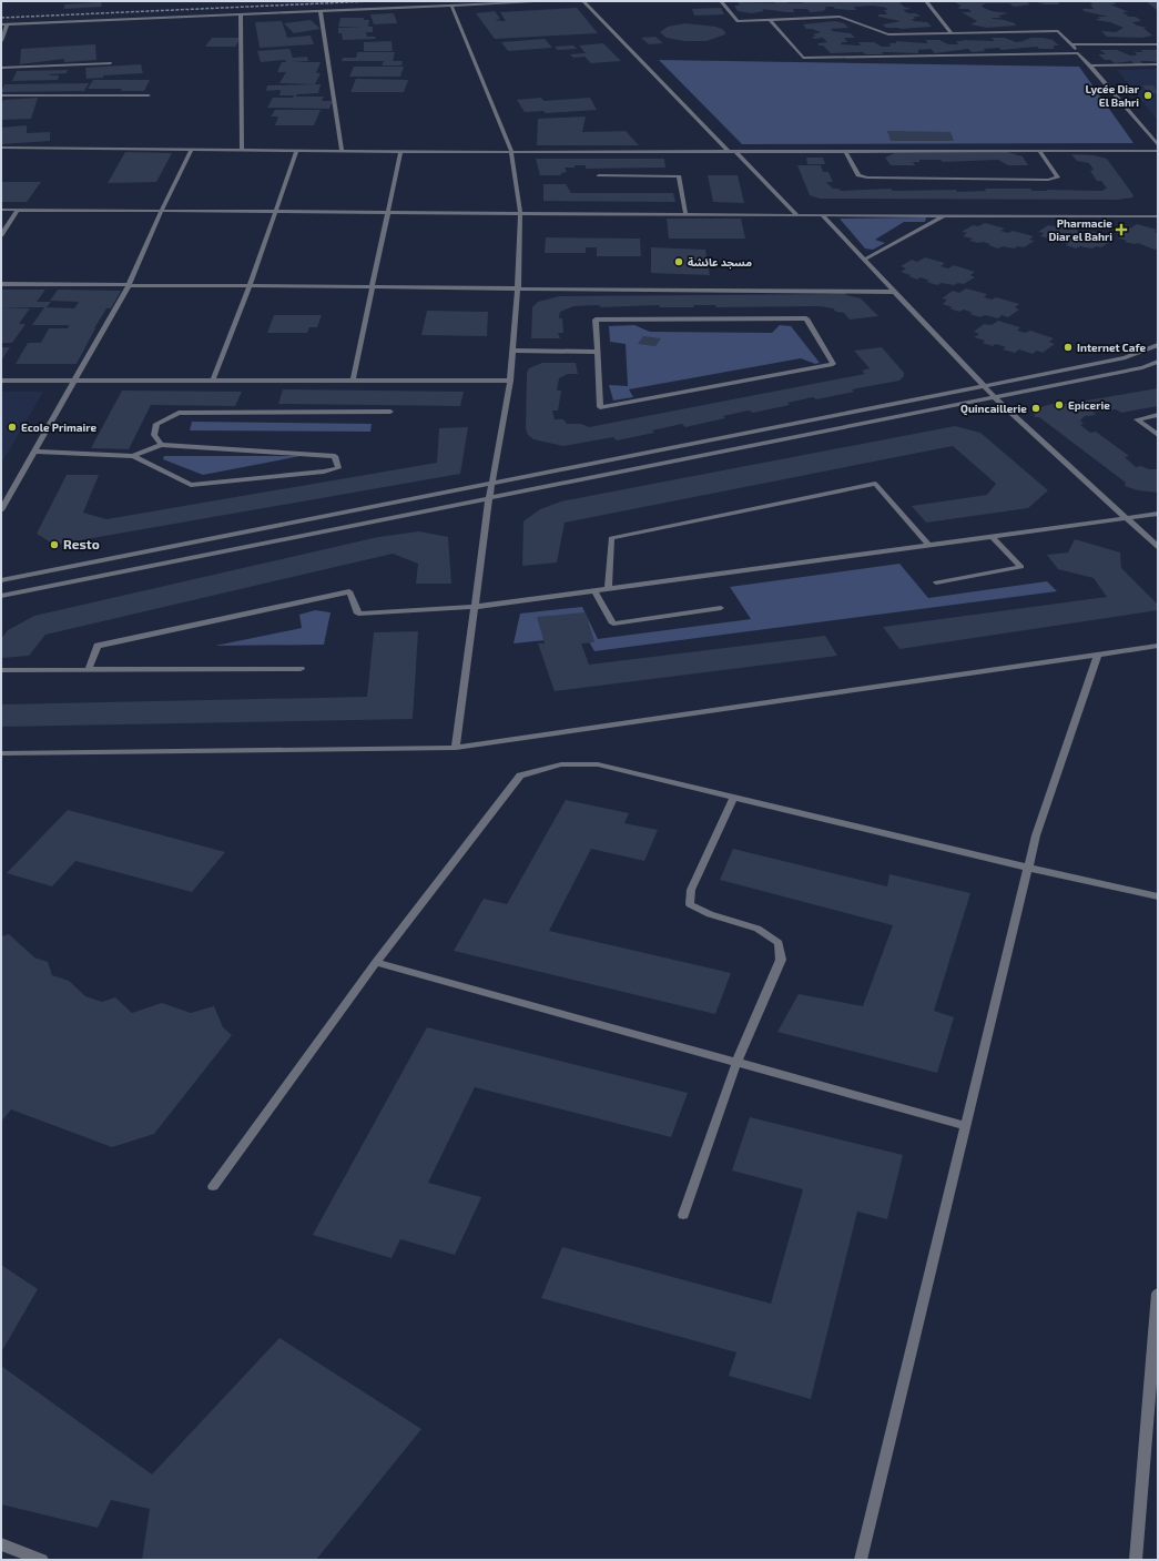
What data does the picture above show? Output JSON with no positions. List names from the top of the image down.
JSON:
{
  "places": {
    "other": [
      "Lycée Diar El Bahri",
      "مسجد عائشة",
      "Internet Cafe",
      "Epicerie",
      "Quincaillerie",
      "Ecole Primaire",
      "Resto"
    ],
    "health": ["Pharmacie Diar el Bahri"]
  }
}
